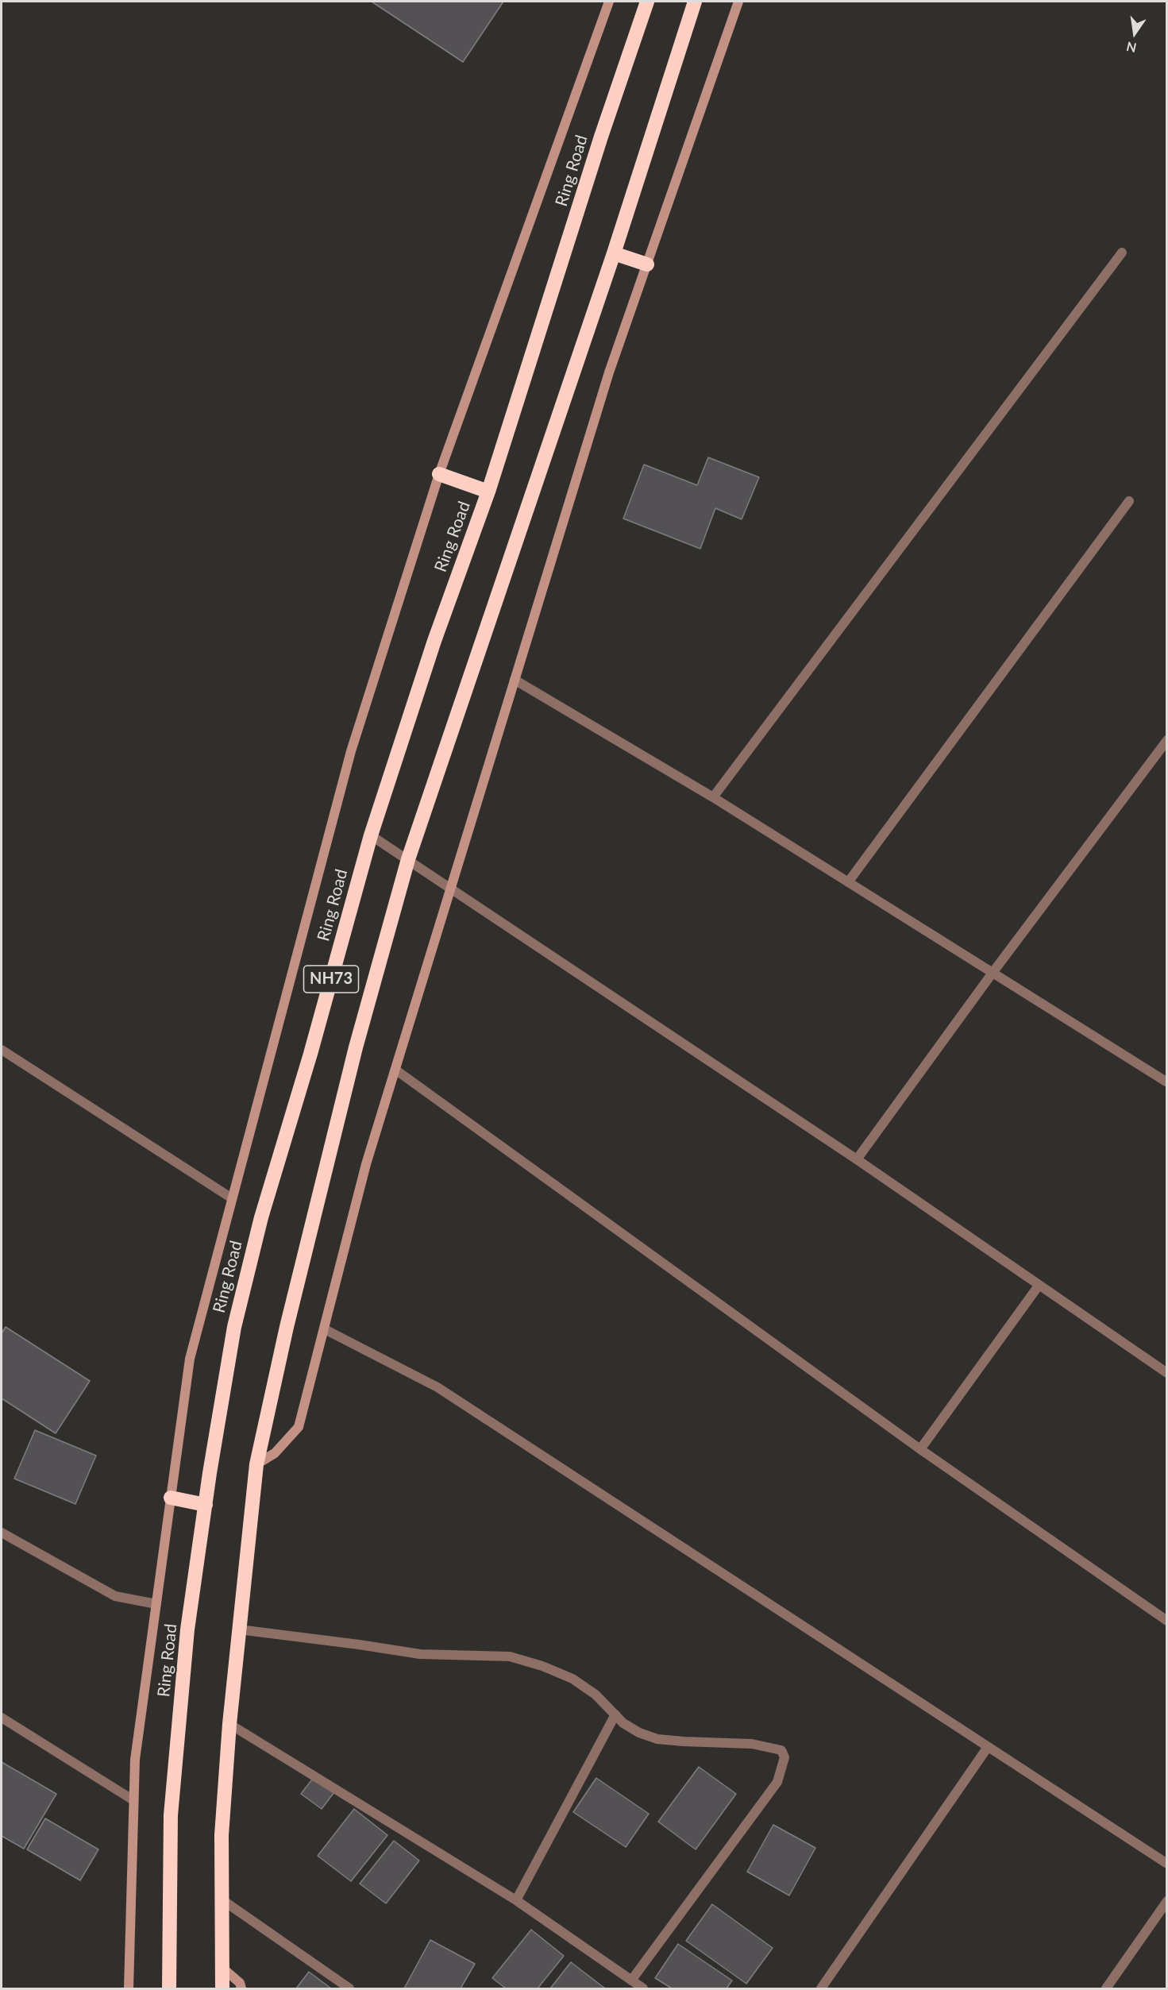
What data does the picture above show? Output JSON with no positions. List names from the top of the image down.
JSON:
{
  "streets": {
    "highway": ["Ring Road", "NH73"]
  },
  "north": "bottom"
}
